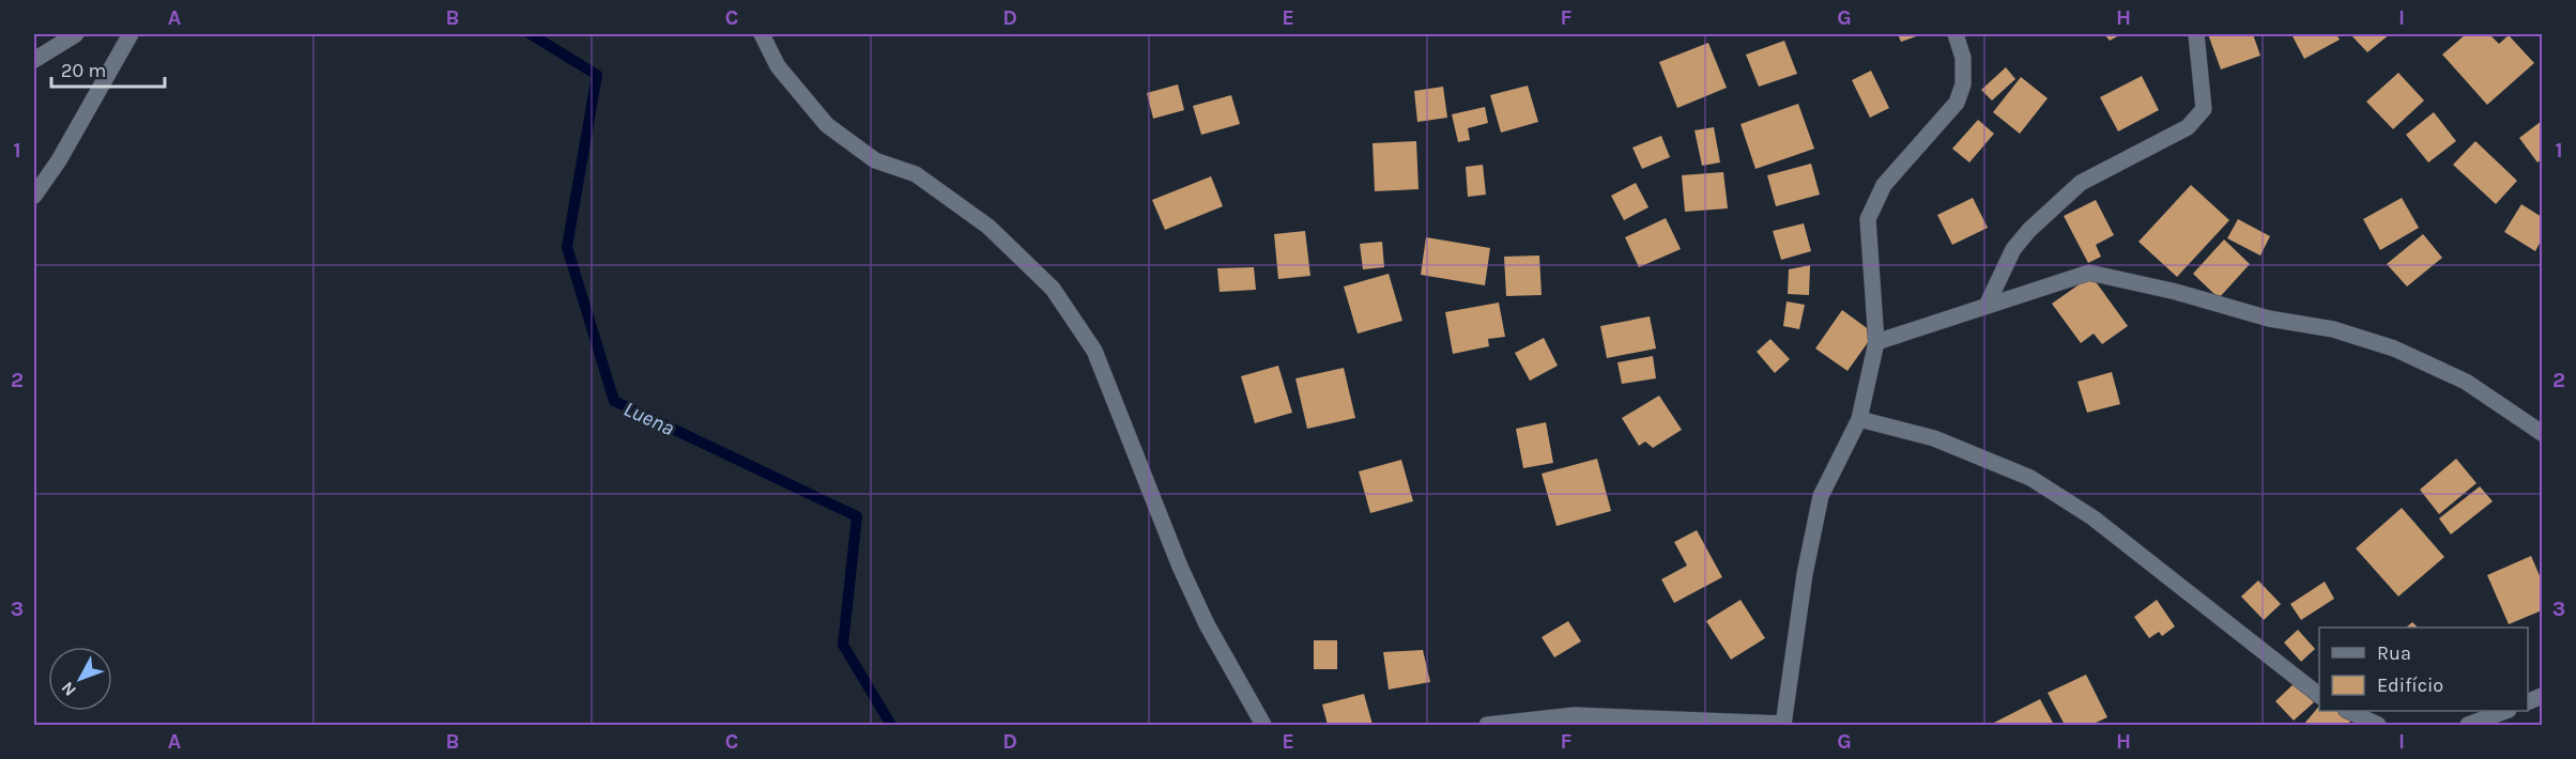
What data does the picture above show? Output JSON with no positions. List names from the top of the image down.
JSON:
{
  "water": ["Luena"],
  "legend": ["Rua", "Edifício"],
  "scale_bar": "20 m",
  "north": "bottom left",
  "grid": {
    "columns": [
      "A",
      "B",
      "C",
      "D",
      "E",
      "F",
      "G",
      "H",
      "I"
    ],
    "rows": ["1", "2", "3"]
  }
}
